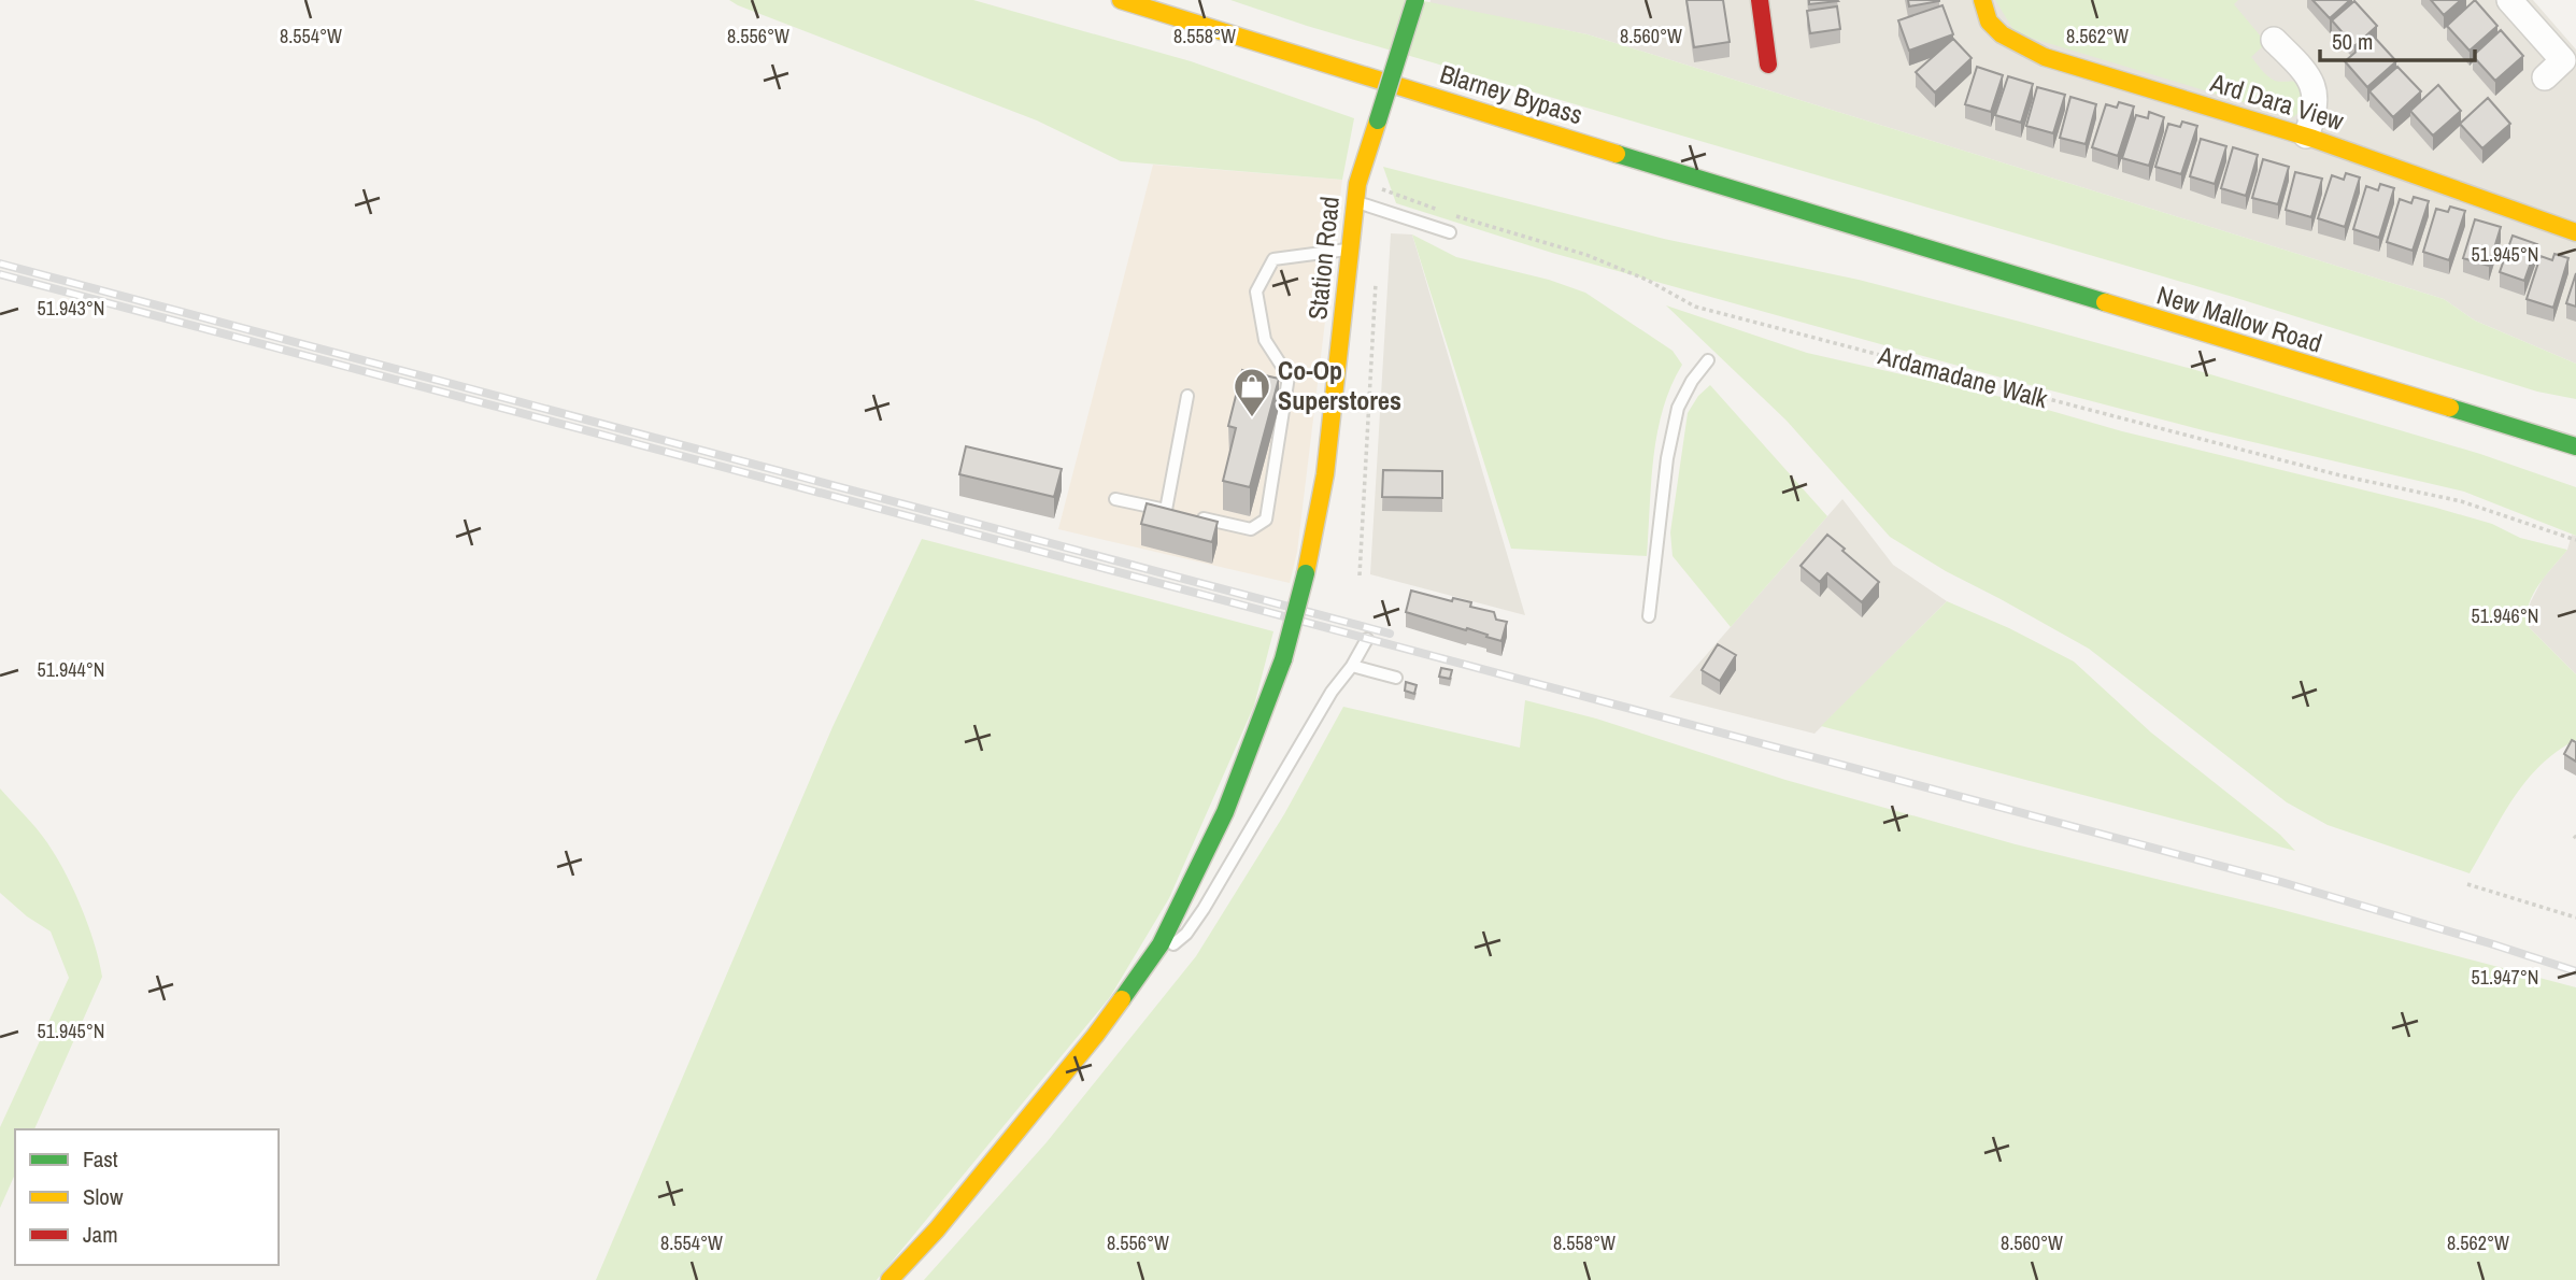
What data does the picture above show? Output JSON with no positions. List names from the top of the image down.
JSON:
{
  "streets": {
    "main road": [
      "Blarney Bypass",
      "Ard Dara View",
      "Station Road",
      "New Mallow Road"
    ],
    "path": ["Ardamadane Walk"]
  },
  "crossings": [
    ["Blarney Bypass", "New Mallow Road"]
  ],
  "places": {
    "shop": ["Co-Op Superstores"]
  },
  "legend": ["Fast", "Slow", "Jam"],
  "scale_bar": "50 m",
  "coordinates": [
    "8.554°W",
    "8.556°W",
    "8.558°W",
    "8.560°W",
    "8.562°W",
    "51.945°N",
    "51.943°N",
    "51.946°N",
    "51.944°N",
    "51.947°N"
  ]
}
